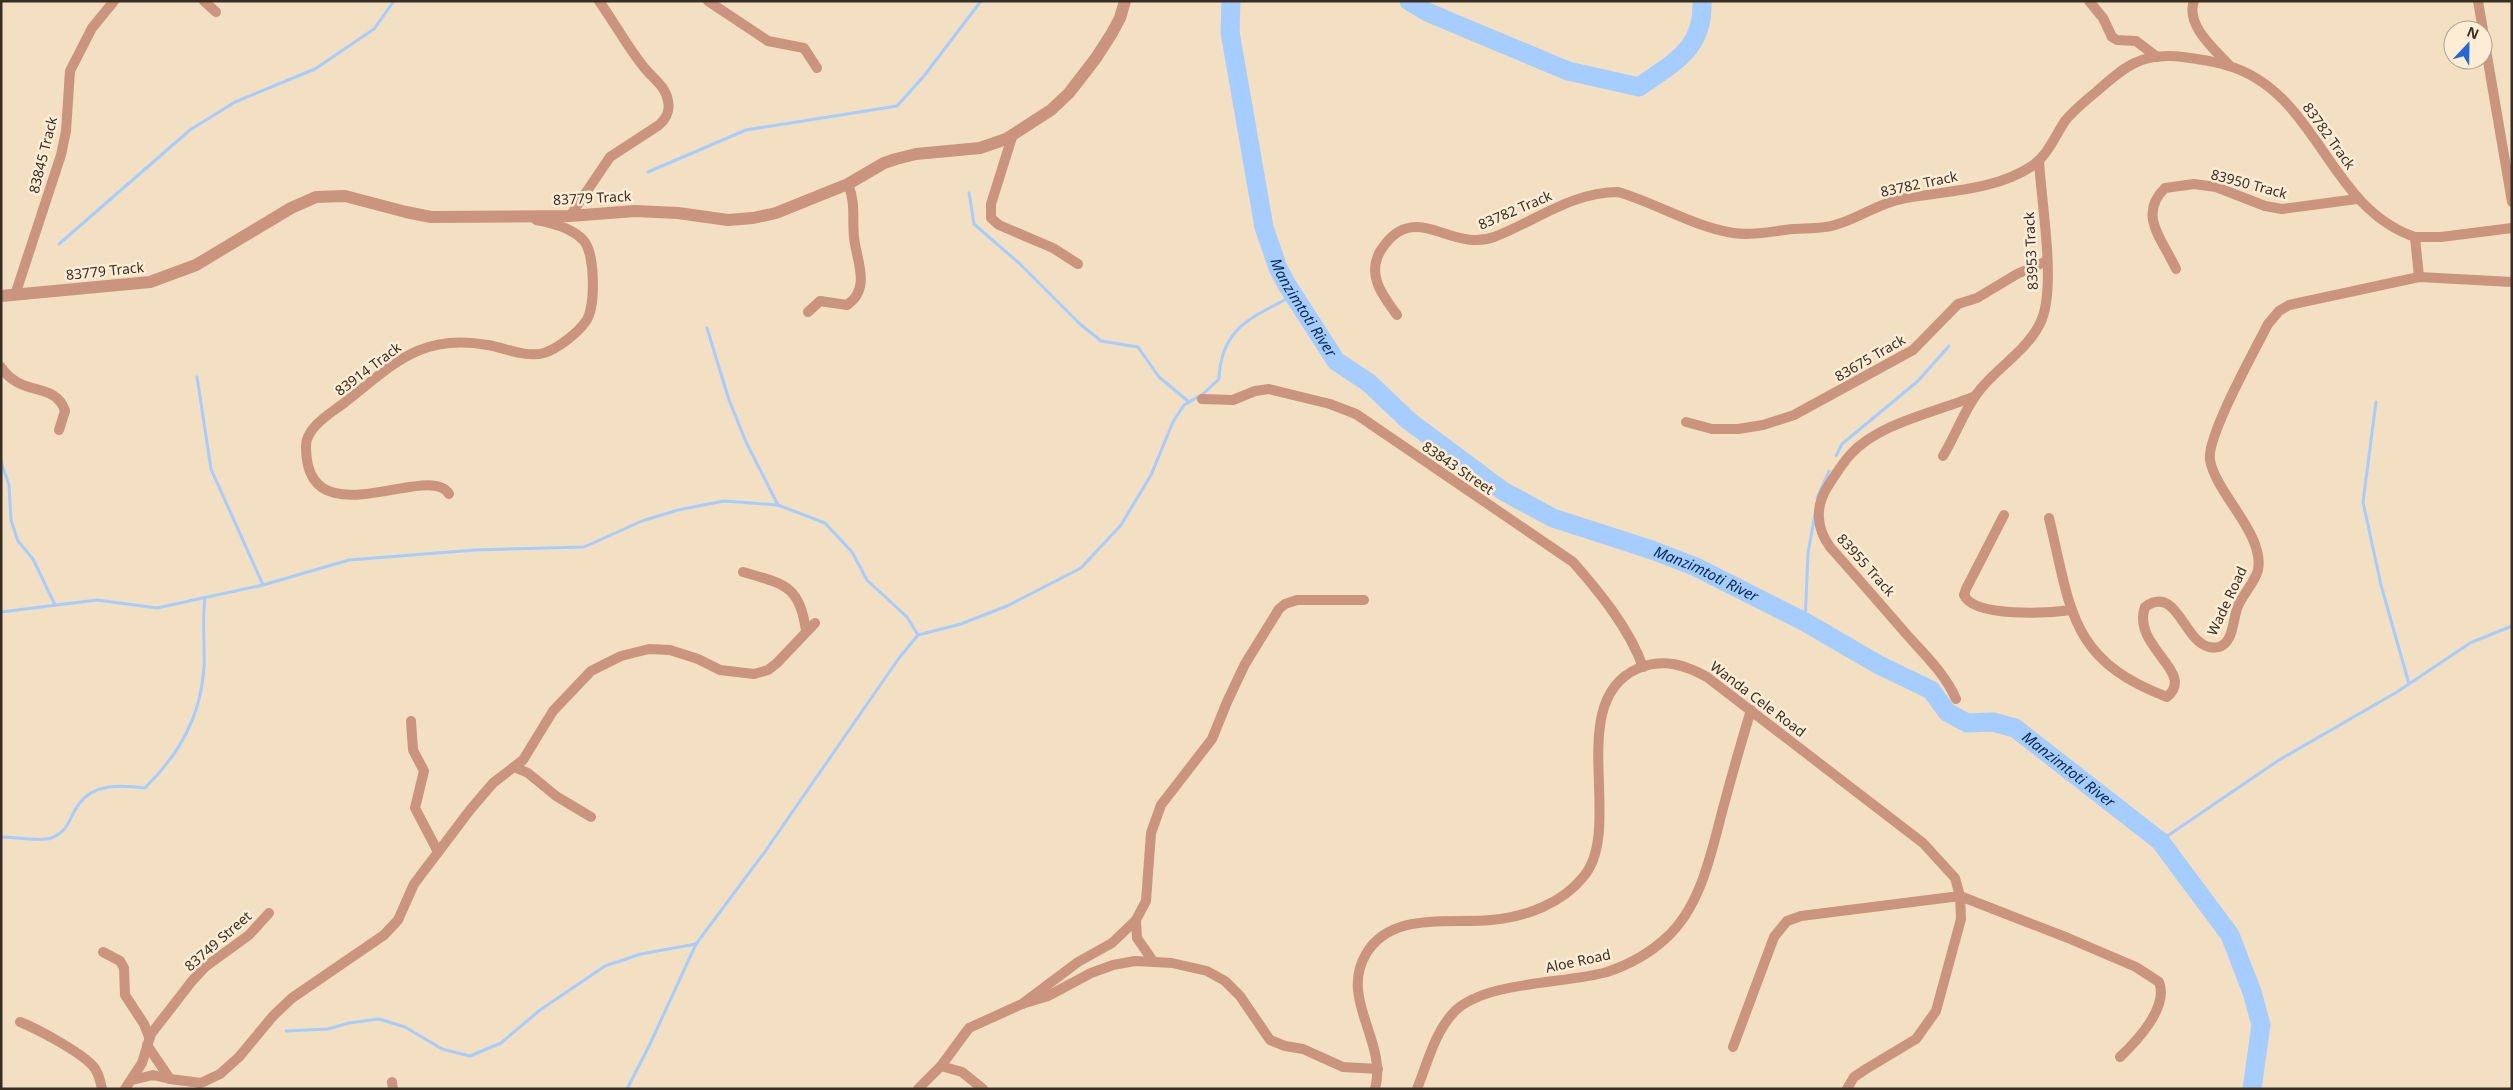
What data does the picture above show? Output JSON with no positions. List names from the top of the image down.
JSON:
{
  "streets": {
    "street": [
      "83782 Track",
      "83845 Track",
      "83950 Track",
      "83779 Track",
      "83953 Track",
      "83675 Track",
      "83914 Track",
      "83843 Street",
      "83955 Track",
      "Wade Road",
      "Wanda Cele Road",
      "83749 Street",
      "Aloe Road"
    ]
  },
  "crossings": [
    ["83782 Track", "83950 Track"],
    ["83782 Track", "83953 Track"],
    ["83845 Track", "83779 Track"],
    ["83779 Track", "83914 Track"],
    ["83953 Track", "83675 Track"],
    ["83953 Track", "83955 Track"],
    ["83843 Street", "Wanda Cele Road"],
    ["Wanda Cele Road", "Aloe Road"]
  ],
  "water": ["Manzimtoti River"],
  "north": "top"
}
